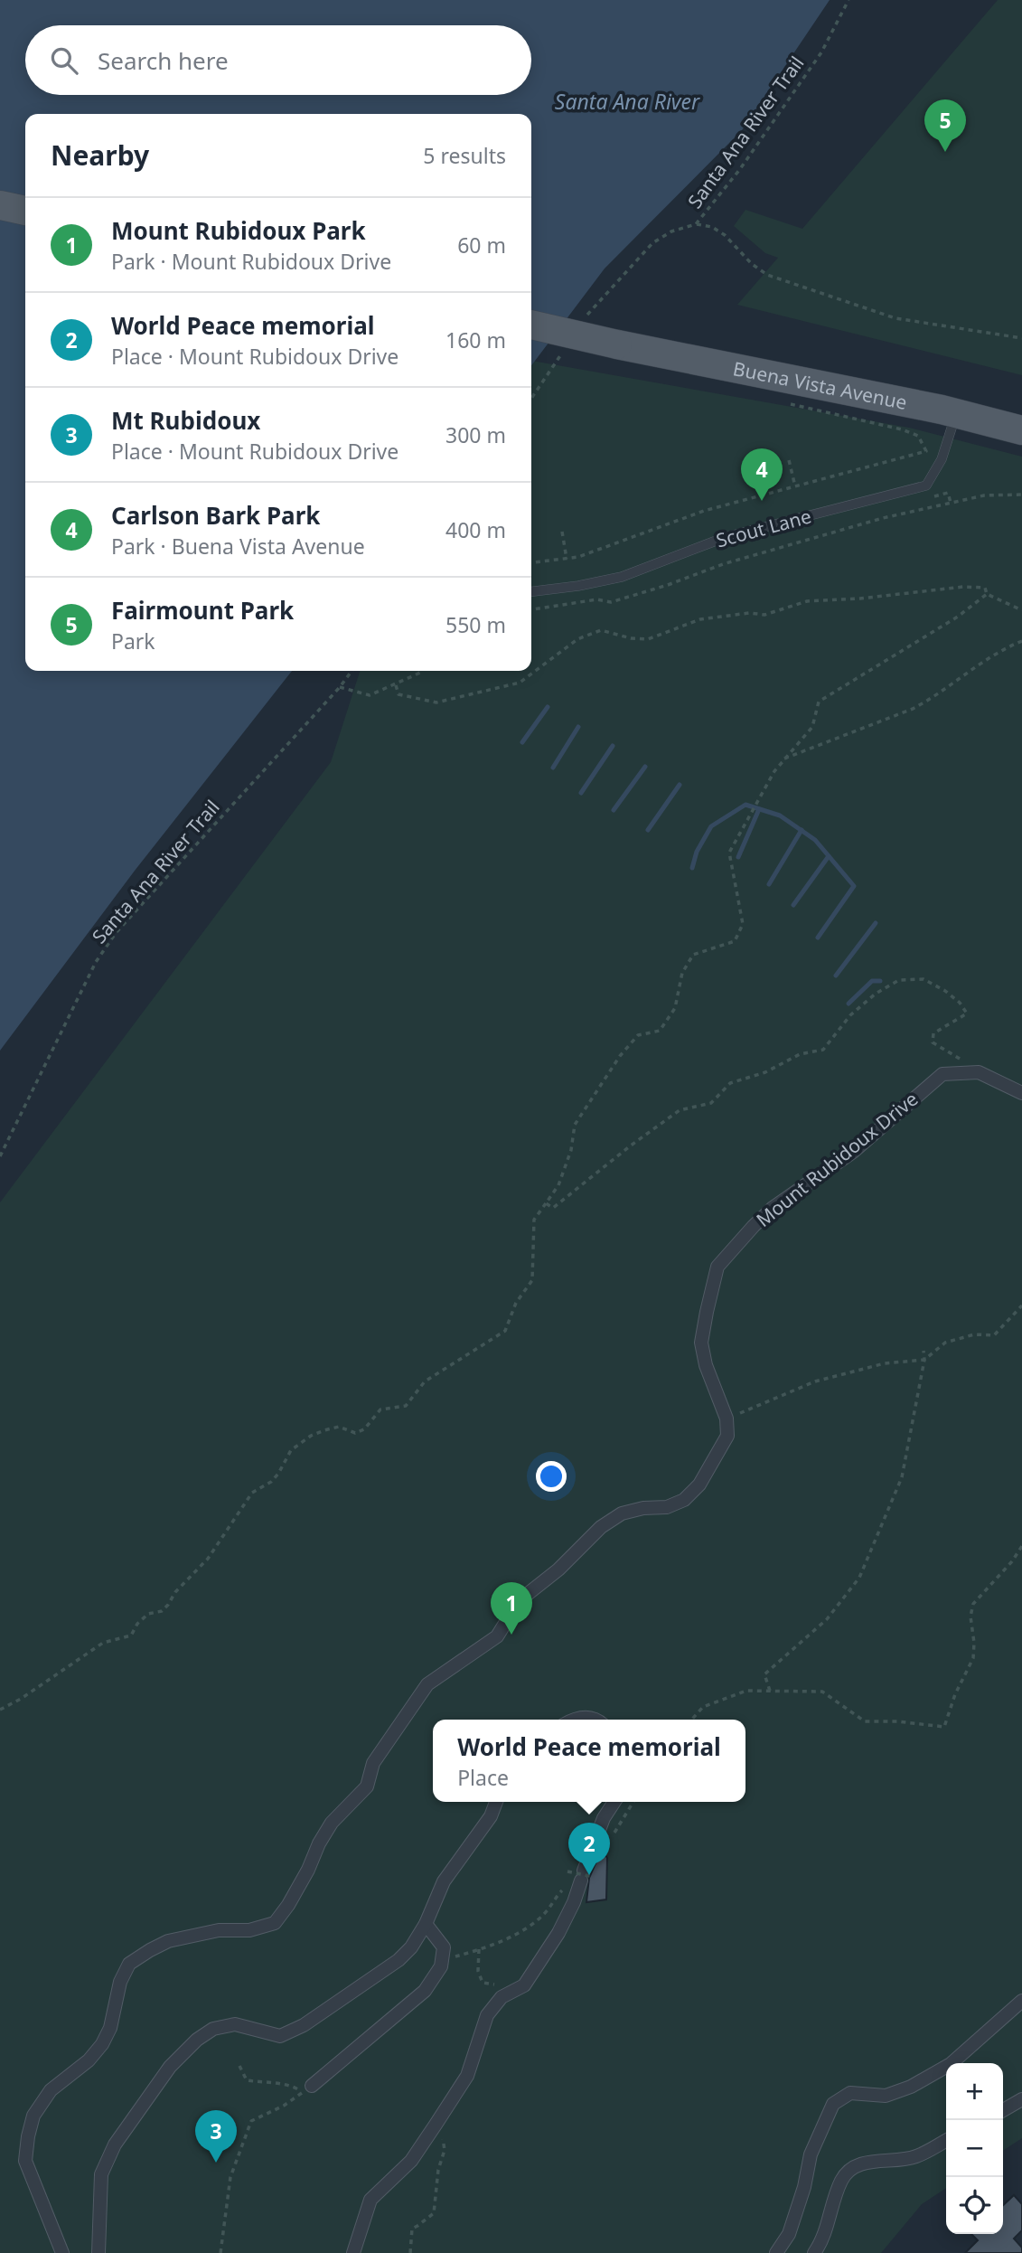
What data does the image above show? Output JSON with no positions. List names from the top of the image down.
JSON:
{
  "streets": {
    "main road": ["Buena Vista Avenue"],
    "street": ["Mount Rubidoux Drive"],
    "lane": ["Scout Lane"],
    "path": ["Santa Ana River Trail"]
  },
  "water": ["Santa Ana River"],
  "page": {
    "search": "Search here",
    "pins": [
      "5",
      "4",
      "1",
      "2",
      "3"
    ],
    "heading": ["Nearby", "5 results"],
    "list": [
      {
        "mark": "1",
        "name": "Mount Rubidoux Park",
        "note": "Park · Mount Rubidoux Drive",
        "value": "60 m"
      },
      {
        "mark": "2",
        "name": "World Peace memorial",
        "note": "Place · Mount Rubidoux Drive",
        "value": "160 m"
      },
      {
        "mark": "3",
        "name": "Mt Rubidoux",
        "note": "Place · Mount Rubidoux Drive",
        "value": "300 m"
      },
      {
        "mark": "4",
        "name": "Carlson Bark Park",
        "note": "Park · Buena Vista Avenue",
        "value": "400 m"
      },
      {
        "mark": "5",
        "name": "Fairmount Park",
        "note": "Park",
        "value": "550 m"
      }
    ],
    "popup": ["World Peace memorial", "Place"],
    "map_buttons": ["+", "−"]
  }
}
